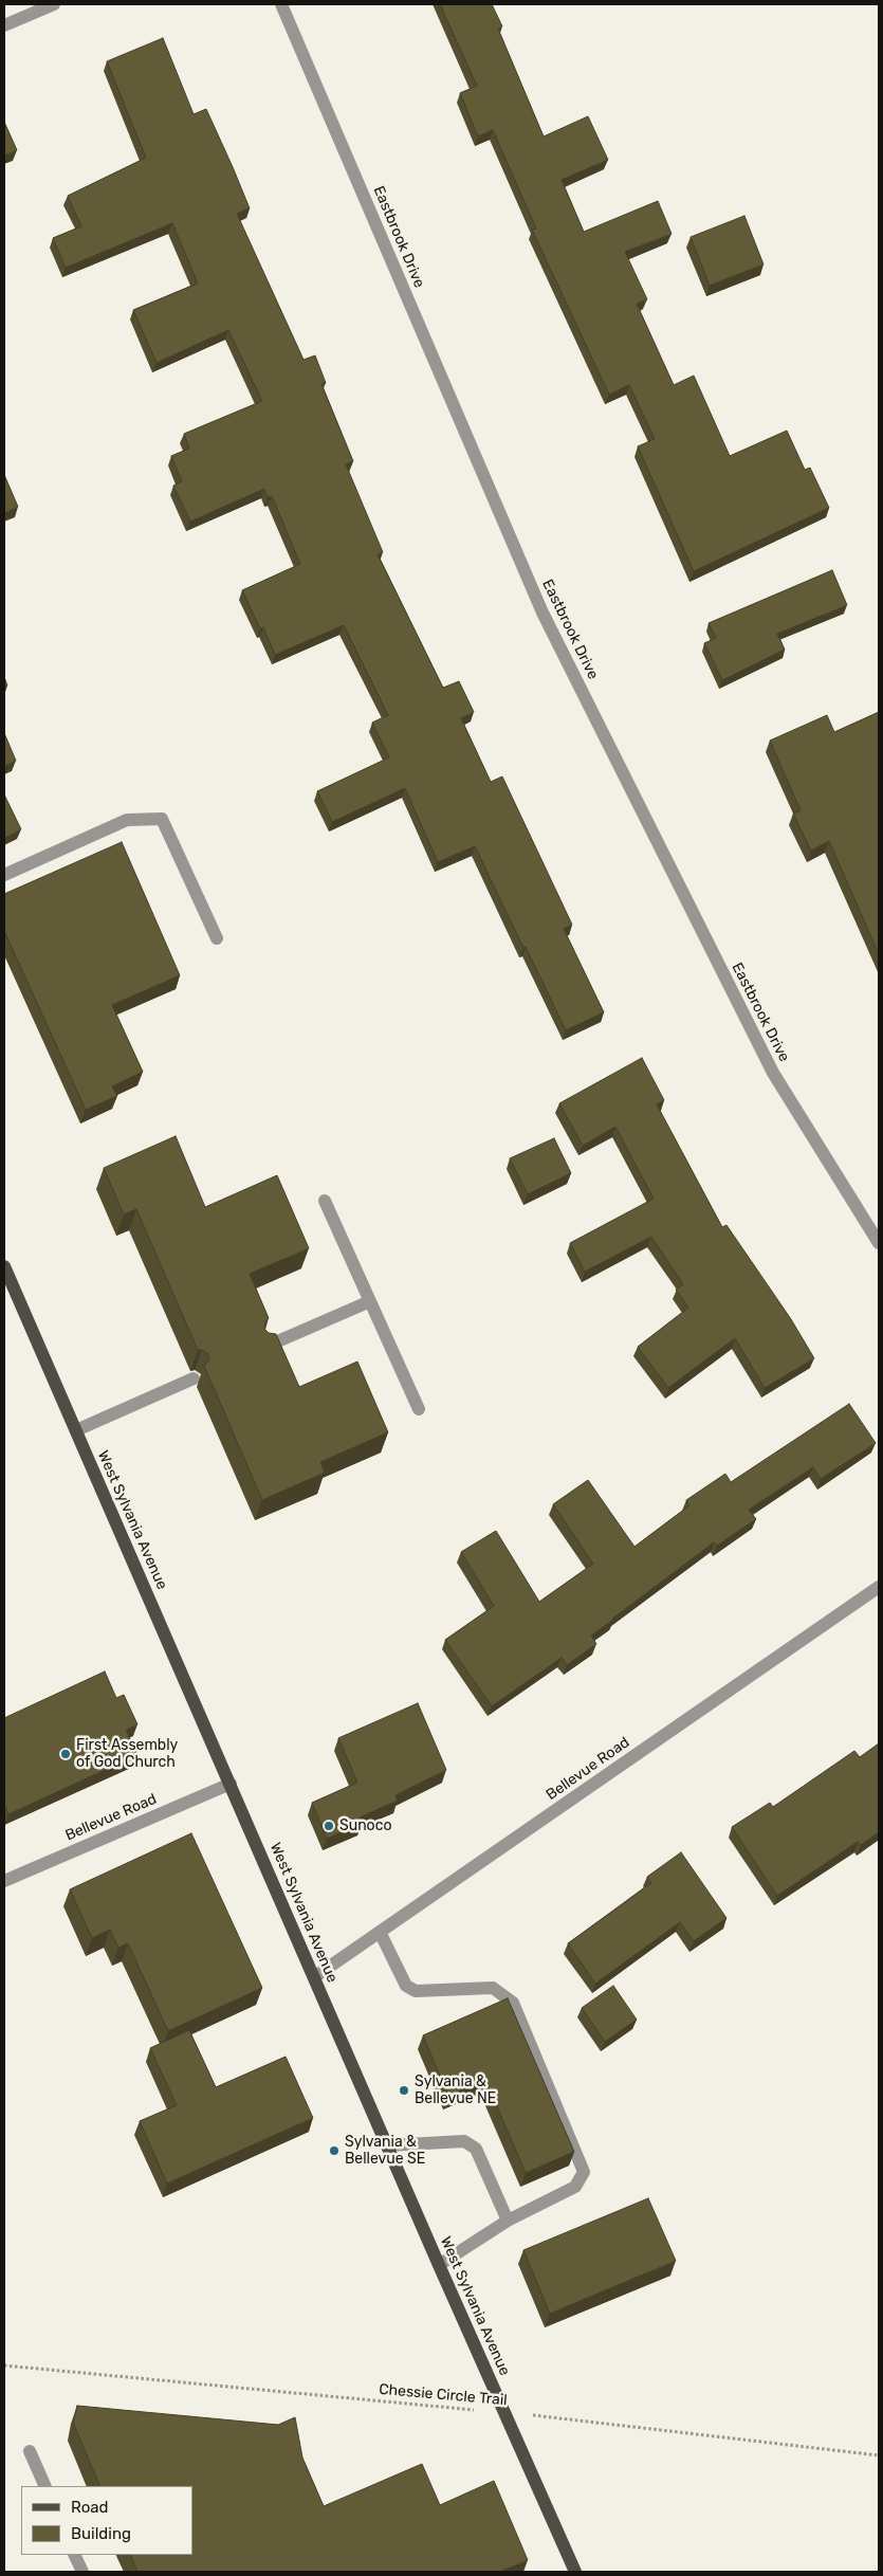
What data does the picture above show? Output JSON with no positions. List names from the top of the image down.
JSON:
{
  "streets": {
    "main road": ["West Sylvania Avenue"],
    "street": ["Eastbrook Drive", "Bellevue Road"],
    "path": ["Chessie Circle Trail"]
  },
  "crossings": [
    ["West Sylvania Avenue", "Bellevue Road"],
    ["West Sylvania Avenue", "Chessie Circle Trail"]
  ],
  "places": [
    "First Assembly of God Church",
    "Sunoco",
    "Sylvania & Bellevue NE",
    "Sylvania & Bellevue SE"
  ],
  "legend": ["Road", "Building"]
}
